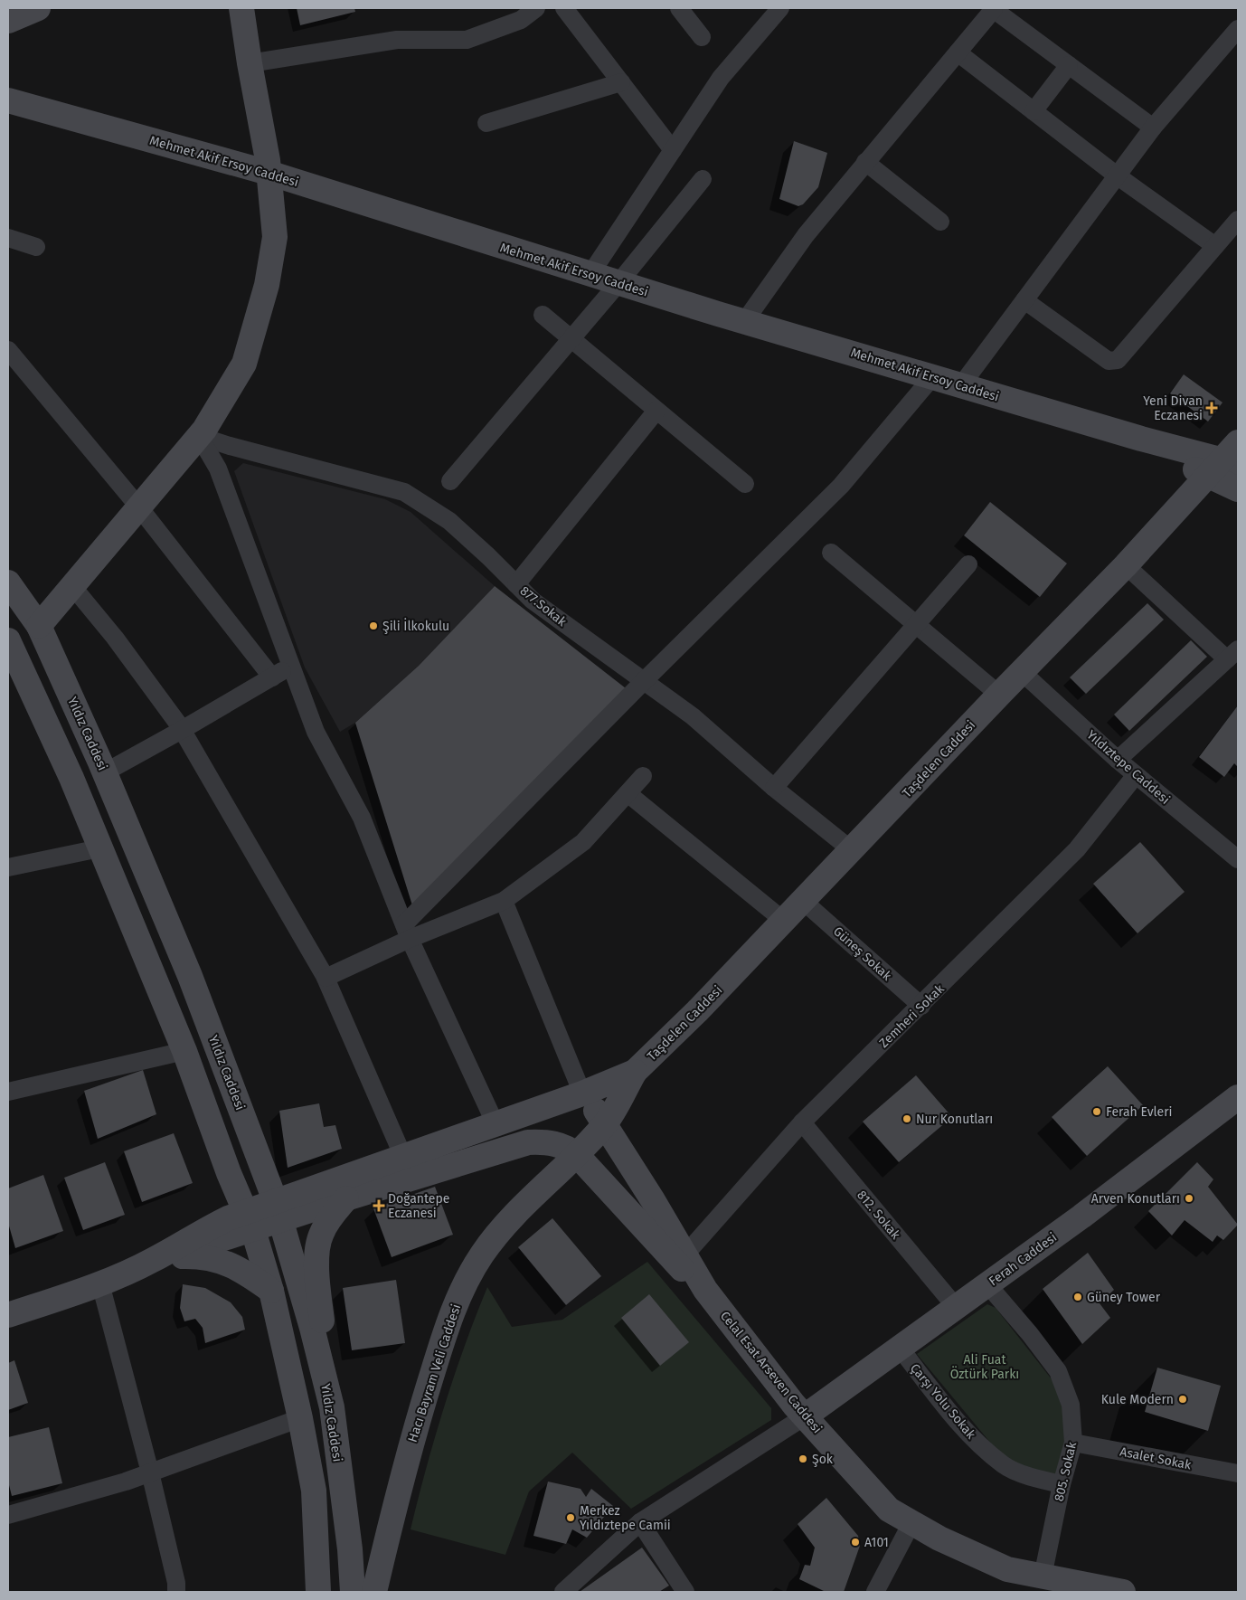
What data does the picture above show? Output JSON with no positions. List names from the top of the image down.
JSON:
{
  "streets": {
    "main road": [
      "Mehmet Akif Ersoy Caddesi",
      "Yıldız Caddesi",
      "Taşdelen Caddesi",
      "Ferah Caddesi",
      "Celal Esat Arseven Caddesi",
      "Hacı Bayram Veli Caddesi"
    ],
    "street": [
      "877.Sokak",
      "Yıldıztepe Caddesi",
      "Güneş Sokak",
      "Zemheri Sokak",
      "812. Sokak",
      "Çarşı Yolu Sokak",
      "Asalet Sokak",
      "805. Sokak"
    ]
  },
  "crossings": [
    ["Mehmet Akif Ersoy Caddesi", "Taşdelen Caddesi"],
    ["877.Sokak", "Taşdelen Caddesi"],
    ["Taşdelen Caddesi", "Yıldıztepe Caddesi"],
    ["Taşdelen Caddesi", "Güneş Sokak"],
    ["Taşdelen Caddesi", "Hacı Bayram Veli Caddesi"],
    ["Yıldıztepe Caddesi", "Zemheri Sokak"],
    ["Güneş Sokak", "Zemheri Sokak"],
    ["Zemheri Sokak", "812. Sokak"],
    ["812. Sokak", "Ferah Caddesi"],
    ["Ferah Caddesi", "Celal Esat Arseven Caddesi"],
    ["Ferah Caddesi", "Çarşı Yolu Sokak"],
    ["Ferah Caddesi", "805. Sokak"],
    ["Celal Esat Arseven Caddesi", "805. Sokak"],
    ["Çarşı Yolu Sokak", "805. Sokak"],
    ["Asalet Sokak", "805. Sokak"]
  ],
  "parks": ["Ali Fuat Öztürk Parkı"],
  "places": {
    "health": ["Yeni Divan Eczanesi", "Doğantepe Eczanesi"],
    "other": [
      "Şili İlkokulu",
      "Ferah Evleri",
      "Nur Konutları",
      "Arven Konutları",
      "Güney Tower",
      "Kule Modern",
      "Şok",
      "Merkez Yıldıztepe Camii",
      "A101"
    ]
  }
}
